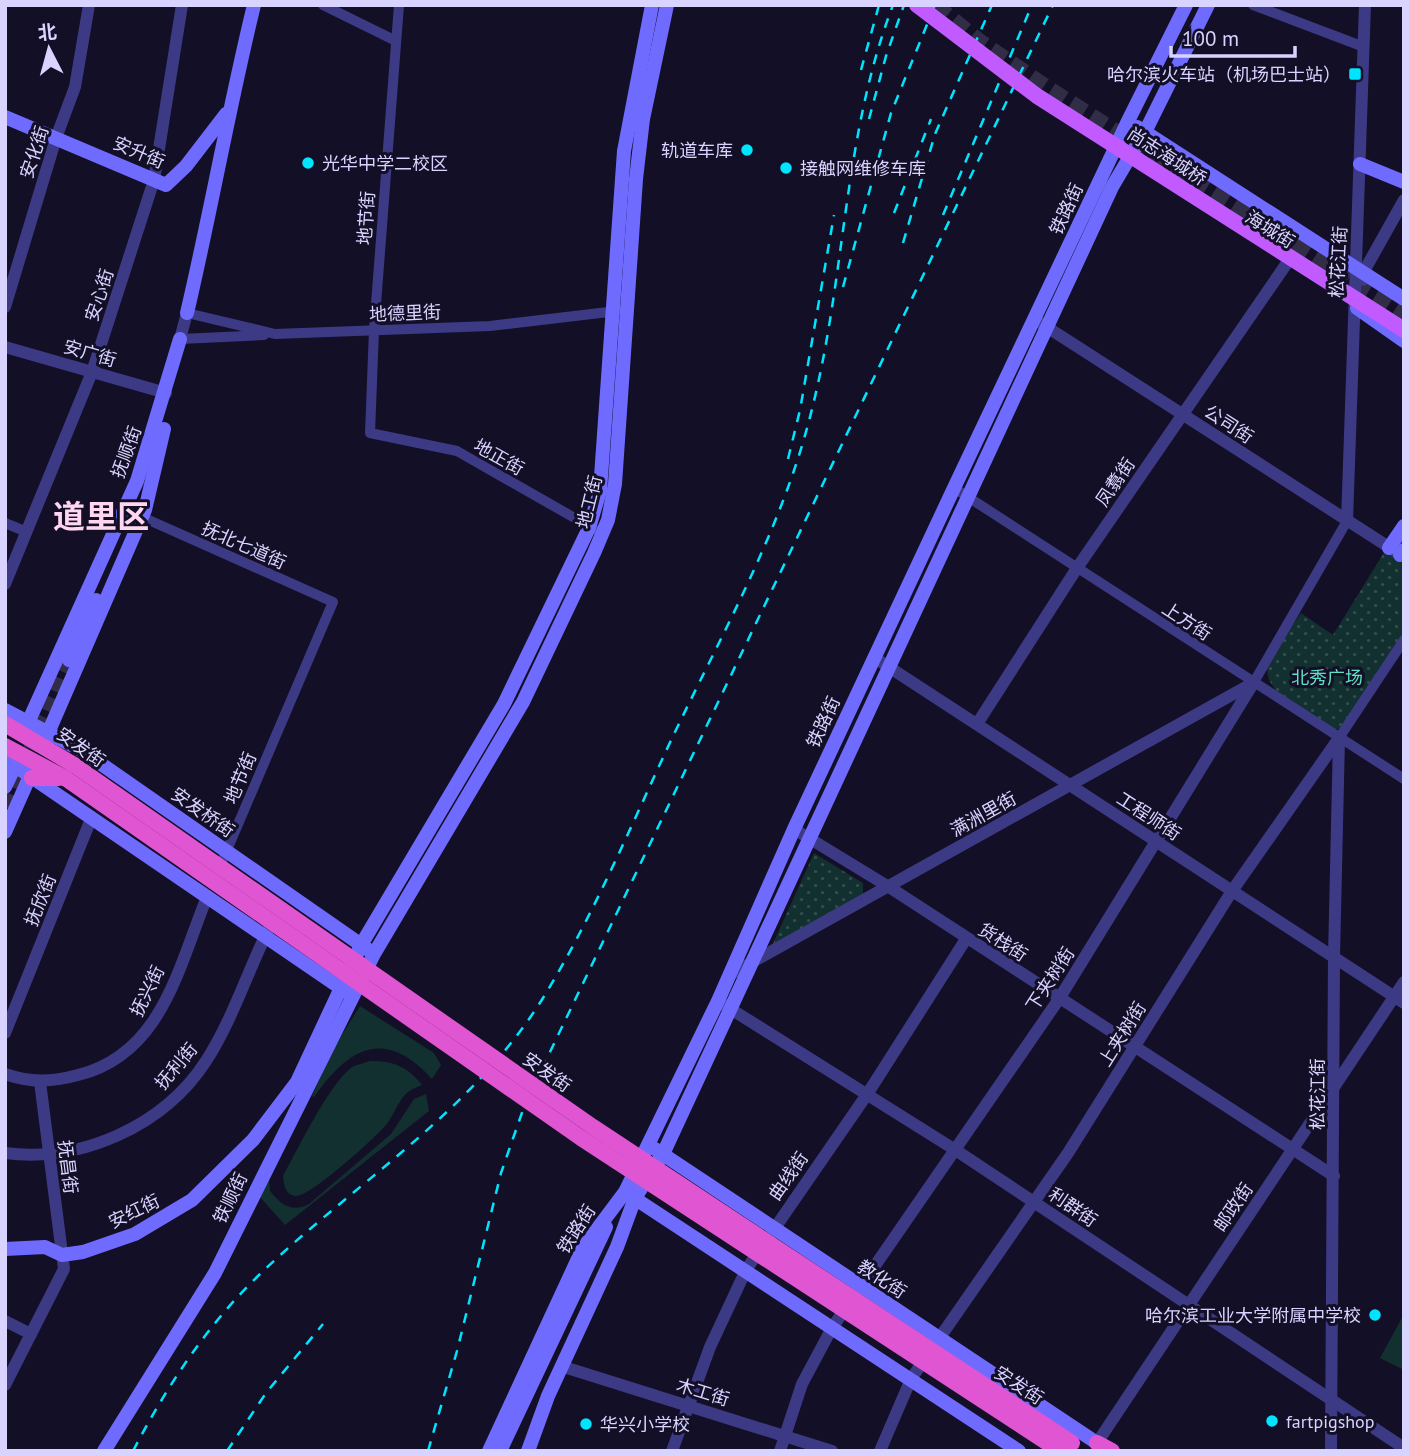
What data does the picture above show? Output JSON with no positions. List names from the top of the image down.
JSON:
{
  "streets": {
    "highway": ["安发街", "教化街"],
    "main road": [
      "安升街",
      "尚志海城桥",
      "铁路街",
      "海城街",
      "抚顺街",
      "地工街",
      "安发桥街",
      "铁顺街",
      "安红街"
    ],
    "street": [
      "安化街",
      "地节街",
      "松花江街",
      "安心街",
      "地德里街",
      "安广街",
      "公司街",
      "地正街",
      "凤翥街",
      "抚北七道街",
      "上方街",
      "满洲里街",
      "工程师街",
      "抚欣街",
      "货栈街",
      "下夹树街",
      "抚兴街",
      "上夹树街",
      "抚利街",
      "抚昌街",
      "曲线街",
      "利群街",
      "邮政街",
      "木工街"
    ]
  },
  "crossings": [
    ["安化街", "安升街"],
    ["安升街", "安心街"],
    ["铁路街", "海城街"],
    ["铁路街", "公司街"],
    ["铁路街", "上方街"],
    ["铁路街", "满洲里街"],
    ["铁路街", "工程师街"],
    ["铁路街", "货栈街"],
    ["铁路街", "利群街"],
    ["铁路街", "教化街"],
    ["地节街", "地德里街"],
    ["地节街", "地正街"],
    ["地节街", "抚北七道街"],
    ["地节街", "安发桥街"],
    ["地节街", "抚兴街"],
    ["海城街", "松花江街"],
    ["海城街", "凤翥街"],
    ["松花江街", "公司街"],
    ["松花江街", "上方街"],
    ["松花江街", "工程师街"],
    ["松花江街", "货栈街"],
    ["松花江街", "下夹树街"],
    ["松花江街", "上夹树街"],
    ["松花江街", "利群街"],
    ["松花江街", "邮政街"],
    ["安心街", "安广街"],
    ["地德里街", "地工街"],
    ["安广街", "抚顺街"],
    ["公司街", "凤翥街"],
    ["公司街", "下夹树街"],
    ["抚顺街", "抚北七道街"],
    ["抚顺街", "安发街"],
    ["抚顺街", "安发桥街"],
    ["地正街", "地工街"],
    ["凤翥街", "上方街"],
    ["凤翥街", "工程师街"],
    ["地工街", "安发桥街"],
    ["地工街", "铁顺街"],
    ["上方街", "满洲里街"],
    ["上方街", "下夹树街"],
    ["上方街", "上夹树街"],
    ["安发街", "安发桥街"],
    ["安发街", "邮政街"],
    ["安发街", "教化街"],
    ["安发桥街", "抚利街"],
    ["安发桥街", "铁顺街"],
    ["满洲里街", "工程师街"],
    ["满洲里街", "货栈街"],
    ["满洲里街", "下夹树街"],
    ["工程师街", "下夹树街"],
    ["工程师街", "上夹树街"],
    ["工程师街", "邮政街"],
    ["货栈街", "下夹树街"],
    ["货栈街", "上夹树街"],
    ["货栈街", "曲线街"],
    ["货栈街", "邮政街"],
    ["下夹树街", "利群街"],
    ["下夹树街", "教化街"],
    ["下夹树街", "木工街"],
    ["抚兴街", "抚昌街"],
    ["上夹树街", "利群街"],
    ["上夹树街", "教化街"],
    ["抚利街", "抚昌街"],
    ["抚昌街", "安红街"],
    ["曲线街", "利群街"],
    ["曲线街", "教化街"],
    ["曲线街", "木工街"],
    ["铁顺街", "安红街"],
    ["利群街", "邮政街"],
    ["邮政街", "教化街"]
  ],
  "districts": ["道里区"],
  "parks": ["北秀广场"],
  "places": {
    "transit": ["哈尔滨火车站（机场巴士站）"],
    "other": [
      "轨道车库",
      "光华中学二校区",
      "接触网维修车库",
      "哈尔滨工业大学附属中学校",
      "fartpigshop",
      "华兴小学校"
    ]
  },
  "scale_bar": "100 m",
  "north": "top"
}
